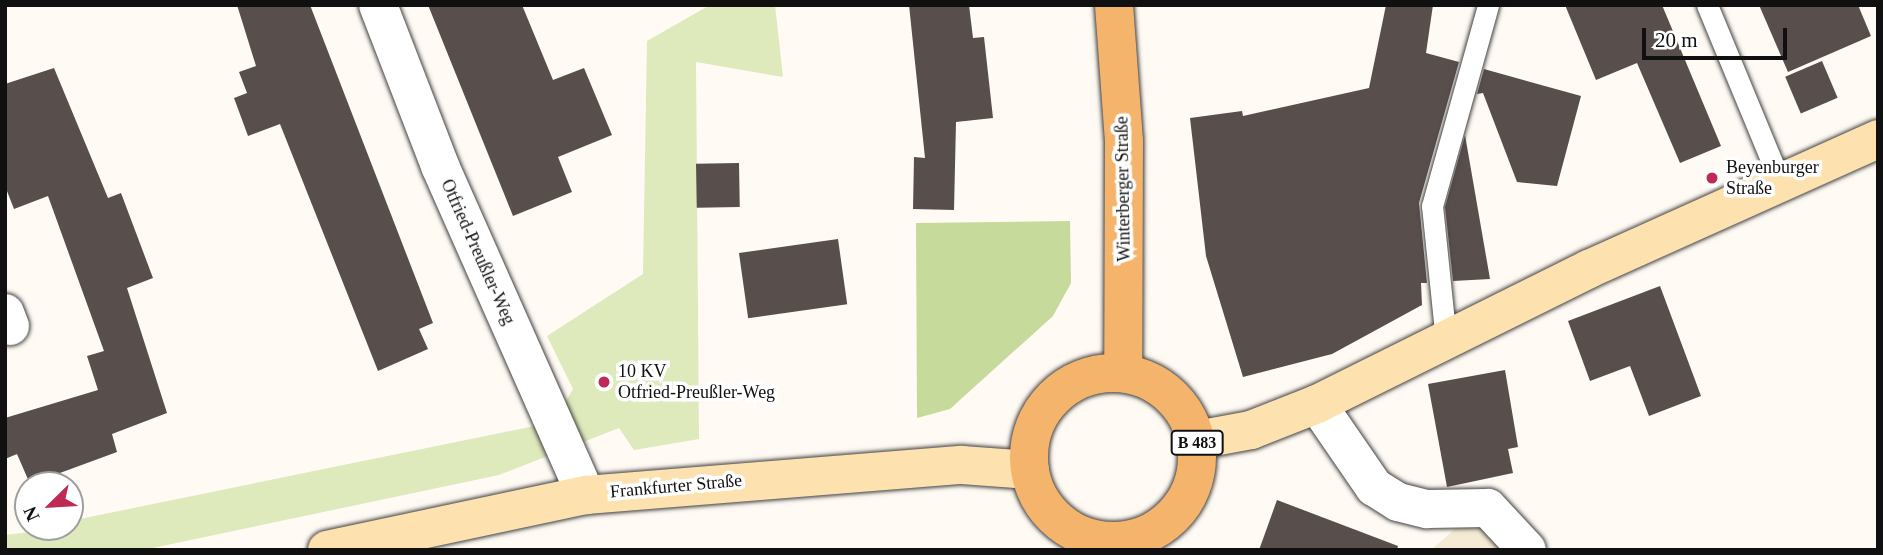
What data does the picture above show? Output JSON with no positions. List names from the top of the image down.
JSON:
{
  "streets": {
    "main road": ["Winterberger Straße", "B 483", "Frankfurter Straße"],
    "street": ["Otfried-Preußler-Weg"]
  },
  "crossings": [
    ["Winterberger Straße", "B 483"],
    ["Winterberger Straße", "Frankfurter Straße"],
    ["Otfried-Preußler-Weg", "Frankfurter Straße"],
    ["B 483", "Frankfurter Straße"]
  ],
  "places": ["Beyenburger Straße", "10 KV Otfried-Preußler-Weg"],
  "scale_bar": "20 m",
  "north": "bottom left"
}
